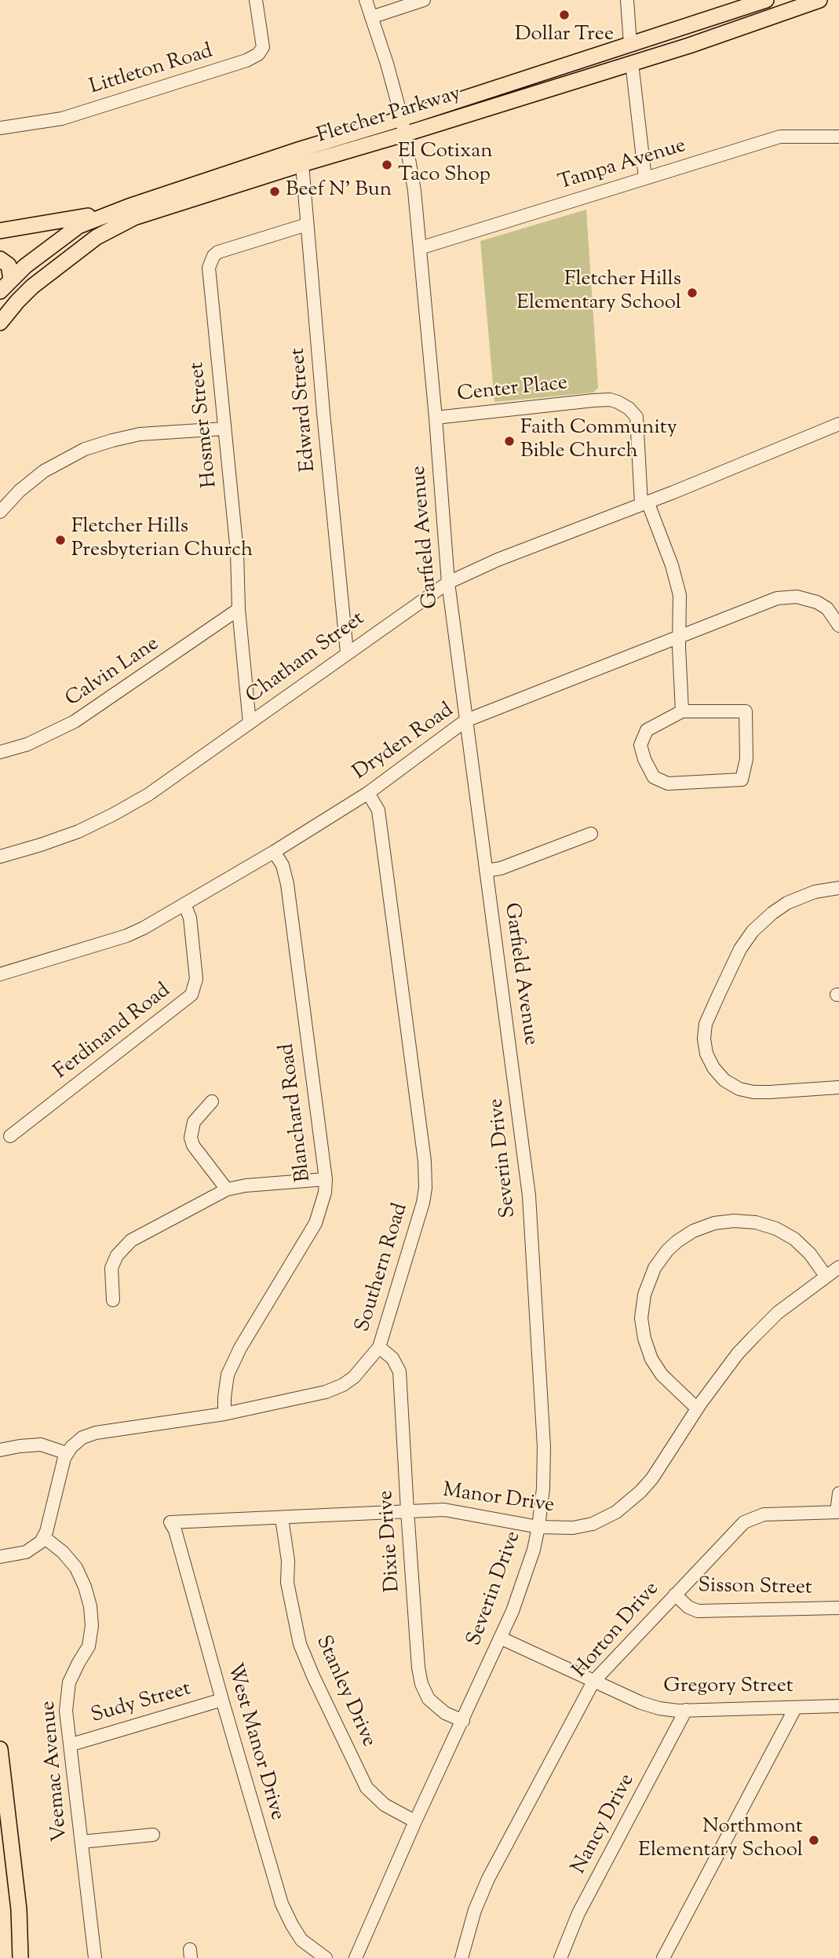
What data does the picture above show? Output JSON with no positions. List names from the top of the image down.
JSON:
{
  "streets": {
    "main road": ["Fletcher Parkway"],
    "street": [
      "Littleton Road",
      "Tampa Avenue",
      "Center Place",
      "Edward Street",
      "Hosmer Street",
      "Garfield Avenue",
      "Chatham Street",
      "Calvin Lane",
      "Dryden Road",
      "Ferdinand Road",
      "Blanchard Road",
      "Severin Drive",
      "Southern Road",
      "Manor Drive",
      "Dixie Drive",
      "Sisson Street",
      "Horton Drive",
      "Gregory Street",
      "Stanley Drive",
      "Sudy Street",
      "West Manor Drive",
      "Veemac Avenue",
      "Nancy Drive"
    ]
  },
  "crossings": [
    ["Fletcher Parkway", "Edward Street"],
    ["Fletcher Parkway", "Garfield Avenue"],
    ["Tampa Avenue", "Garfield Avenue"],
    ["Center Place", "Garfield Avenue"],
    ["Center Place", "Chatham Street"],
    ["Center Place", "Dryden Road"],
    ["Edward Street", "Hosmer Street"],
    ["Edward Street", "Chatham Street"],
    ["Hosmer Street", "Chatham Street"],
    ["Hosmer Street", "Calvin Lane"],
    ["Garfield Avenue", "Chatham Street"],
    ["Garfield Avenue", "Dryden Road"],
    ["Garfield Avenue", "Severin Drive"],
    ["Dryden Road", "Ferdinand Road"],
    ["Dryden Road", "Blanchard Road"],
    ["Dryden Road", "Southern Road"],
    ["Blanchard Road", "Southern Road"],
    ["Severin Drive", "Manor Drive"],
    ["Severin Drive", "Dixie Drive"],
    ["Severin Drive", "Gregory Street"],
    ["Severin Drive", "Stanley Drive"],
    ["Southern Road", "Dixie Drive"],
    ["Manor Drive", "Dixie Drive"],
    ["Manor Drive", "Stanley Drive"],
    ["Manor Drive", "West Manor Drive"],
    ["Sisson Street", "Horton Drive"],
    ["Horton Drive", "Gregory Street"],
    ["Gregory Street", "Nancy Drive"],
    ["Sudy Street", "West Manor Drive"],
    ["Sudy Street", "Veemac Avenue"]
  ],
  "places": [
    "Dollar Tree",
    "El Cotixan Taco Shop",
    "Beef N' Bun",
    "Fletcher Hills Elementary School",
    "Faith Community Bible Church",
    "Fletcher Hills Presbyterian Church",
    "Northmont Elementary School"
  ]
}
